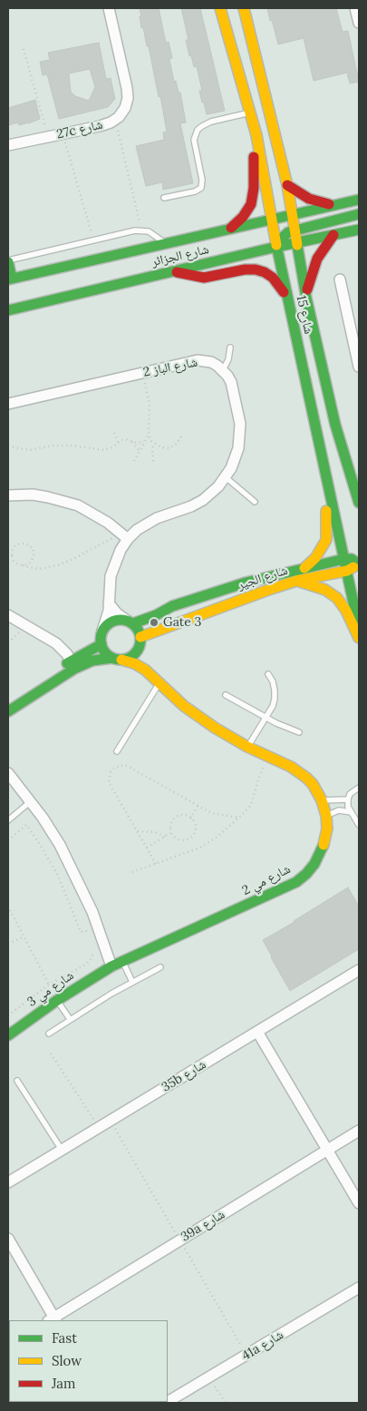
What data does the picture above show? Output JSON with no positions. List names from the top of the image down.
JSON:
{
  "streets": {
    "street": [
      "27c شارع",
      "شارع الجزائر",
      "شارع 15",
      "شارع الباز 2",
      "شارع الجير",
      "شارع مي 2",
      "شارع مي 3",
      "35b شارع",
      "39a شارع",
      "41a شارع"
    ]
  },
  "crossings": [
    ["شارع الجزائر", "شارع 15"],
    ["شارع 15", "شارع الجير"],
    ["شارع الجير", "شارع مي 2"],
    ["شارع مي 2", "شارع مي 3"]
  ],
  "places": ["Gate 3"],
  "legend": ["Fast", "Slow", "Jam"]
}
